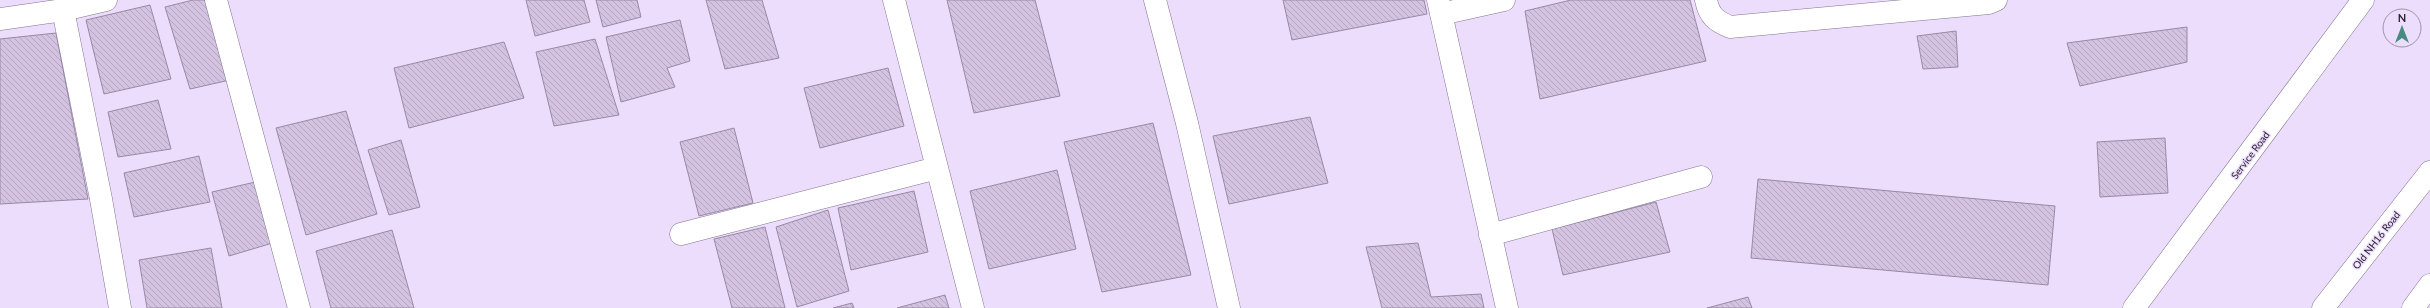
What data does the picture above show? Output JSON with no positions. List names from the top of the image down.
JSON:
{
  "streets": {
    "street": ["Service Road", "Old NH16 Road"]
  },
  "north": "top"
}
